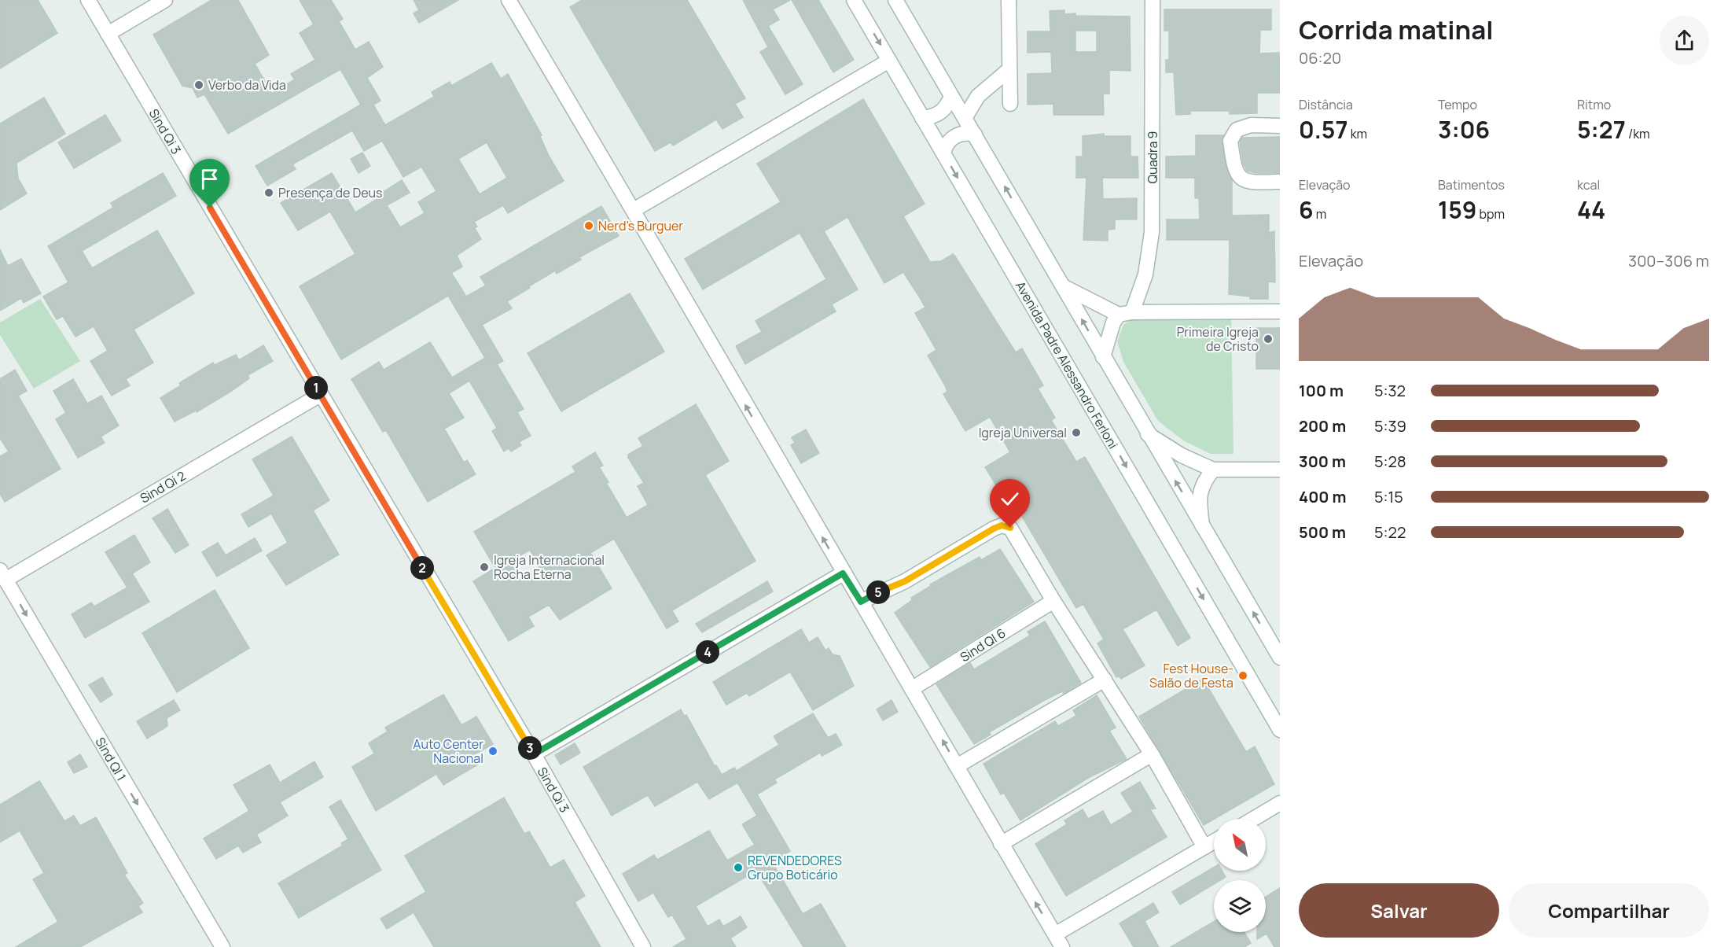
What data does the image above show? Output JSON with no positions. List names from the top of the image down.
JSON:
{
  "streets": {
    "street": [
      "Sind Qi 3",
      "Quadra 9",
      "Avenida Padre Alessandro Ferloni",
      "Sind Qi 2",
      "Sind QI 6",
      "Sind QI 1"
    ]
  },
  "crossings": [
    ["Sind Qi 3", "Sind Qi 2"],
    ["Sind Qi 2", "Sind QI 1"]
  ],
  "one_way": ["Sind QI 1"],
  "places": [
    "Verbo da Vida",
    "Presença de Deus",
    "Nerd's Burguer",
    "Primeira Igreja de Cristo",
    "Igreja Universal",
    "Igreja Internacional Rocha Eterna",
    "Fest House- Salão de Festa",
    "Auto Center Nacional",
    "REVENDEDORES Grupo Boticário"
  ],
  "north": "top left",
  "page": {
    "heading": ["Corrida matinal", "06:20"],
    "stats": [
      ["Distância", "0.57 km"],
      ["Tempo", "3:06"],
      ["Ritmo", "5:27 /km"],
      ["Elevação", "6 m"],
      ["Batimentos", "159 bpm"],
      ["kcal", "44"]
    ],
    "chart": ["Elevação", "300–306 m"],
    "list": [
      {
        "name": "100 m",
        "note": "5:32"
      },
      {
        "name": "200 m",
        "note": "5:39"
      },
      {
        "name": "300 m",
        "note": "5:28"
      },
      {
        "name": "400 m",
        "note": "5:15"
      },
      {
        "name": "500 m",
        "note": "5:22"
      }
    ],
    "pins": [
      "1",
      "2",
      "5",
      "4",
      "3"
    ],
    "buttons": ["Salvar", "Compartilhar"]
  }
}
